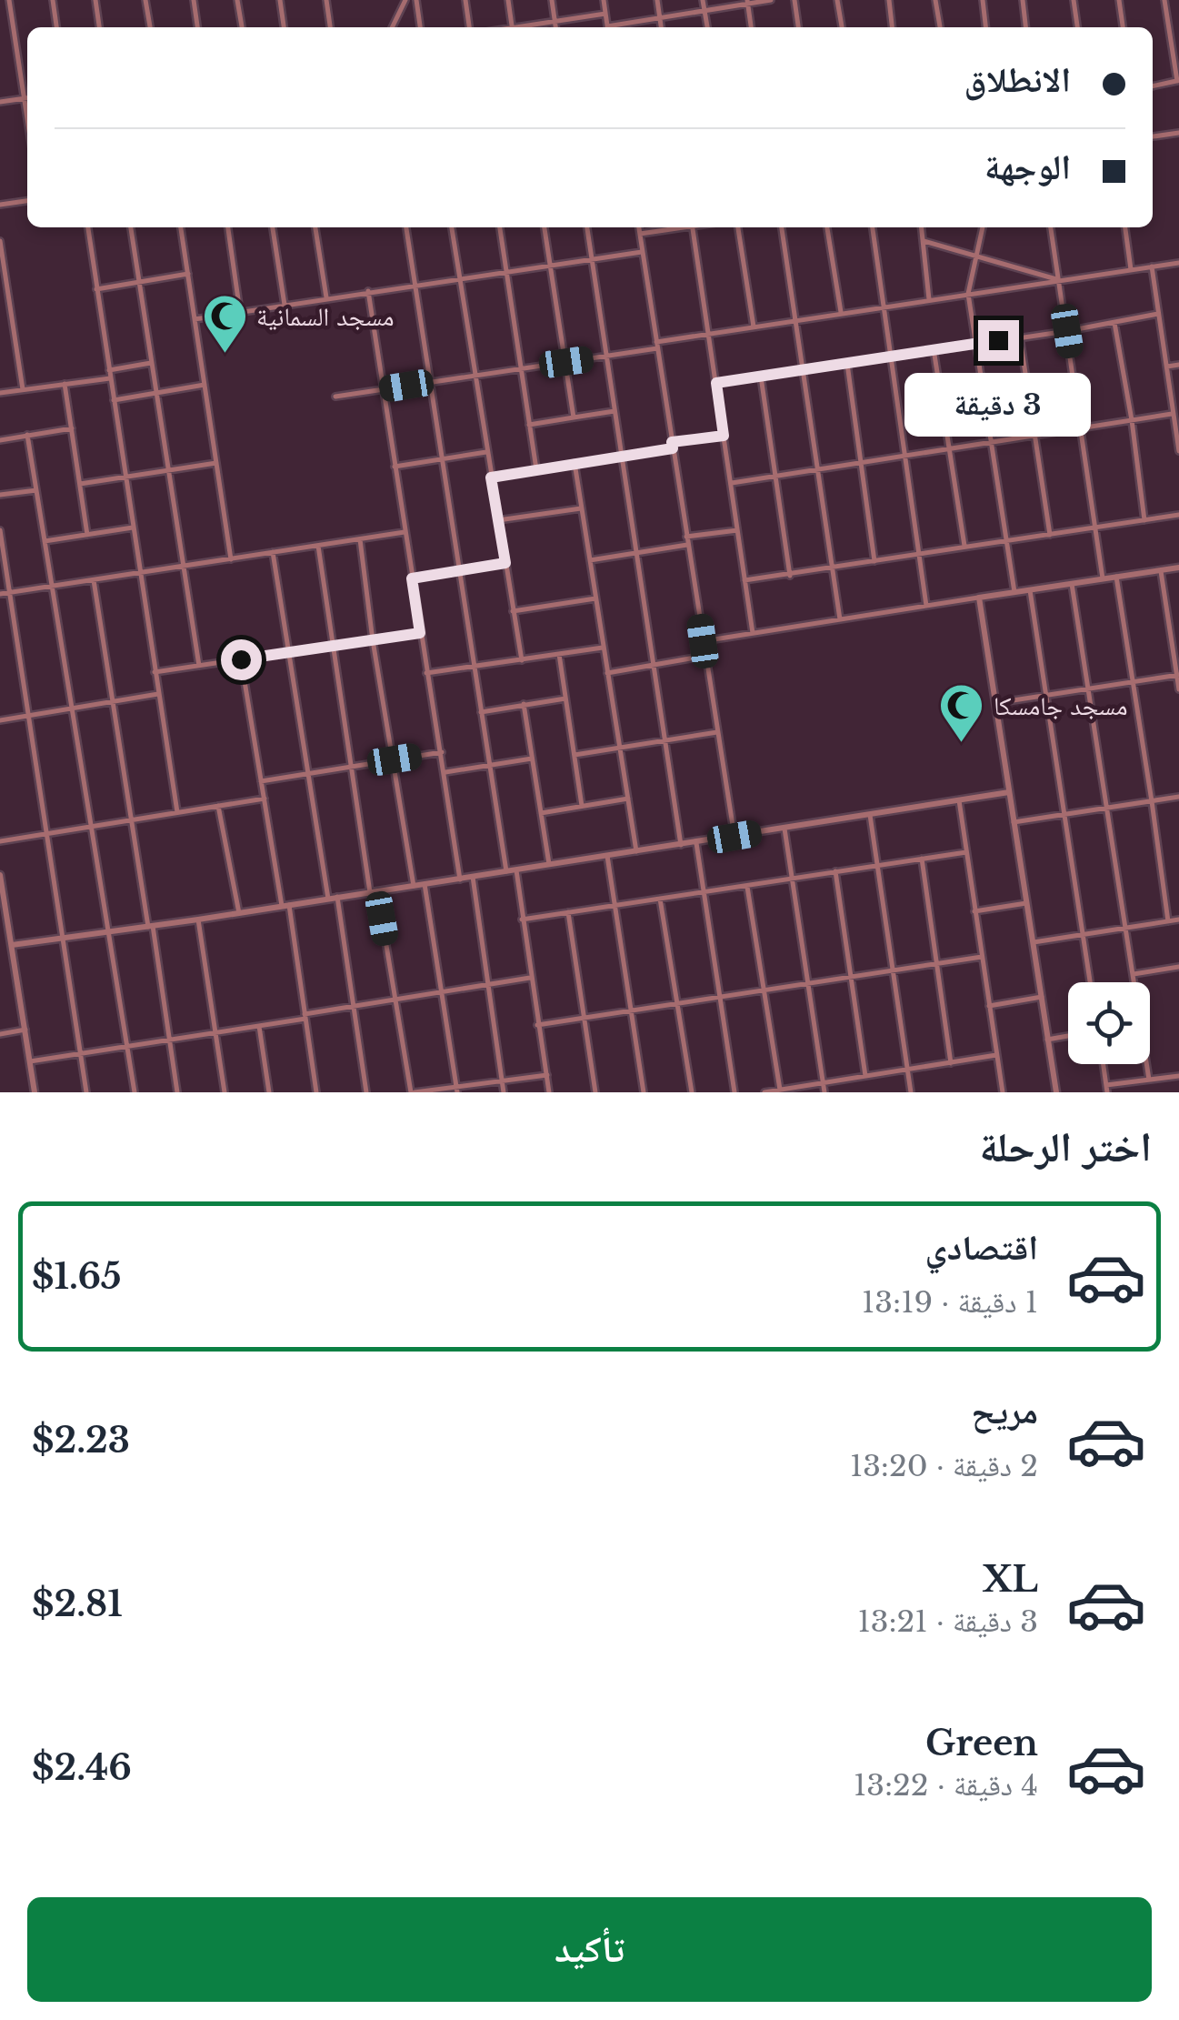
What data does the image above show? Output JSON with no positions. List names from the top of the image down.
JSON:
{
  "places": {
    "mosque": ["مسجد السمانية", "مسجد جامسكا"]
  },
  "page": {
    "banner": ["الانطلاق", "الوجهة"],
    "bubble": "3 دقيقة",
    "heading": "اختر الرحلة",
    "list": [
      {
        "name": "اقتصادي",
        "note": "1 دقيقة · 13:19",
        "value": "$1.65"
      },
      {
        "name": "مريح",
        "note": "2 دقيقة · 13:20",
        "value": "$2.23"
      },
      {
        "name": "XL",
        "note": "3 دقيقة · 13:21",
        "value": "$2.81"
      },
      {
        "name": "Green",
        "note": "4 دقيقة · 13:22",
        "value": "$2.46"
      }
    ],
    "buttons": "تأكيد"
  }
}
